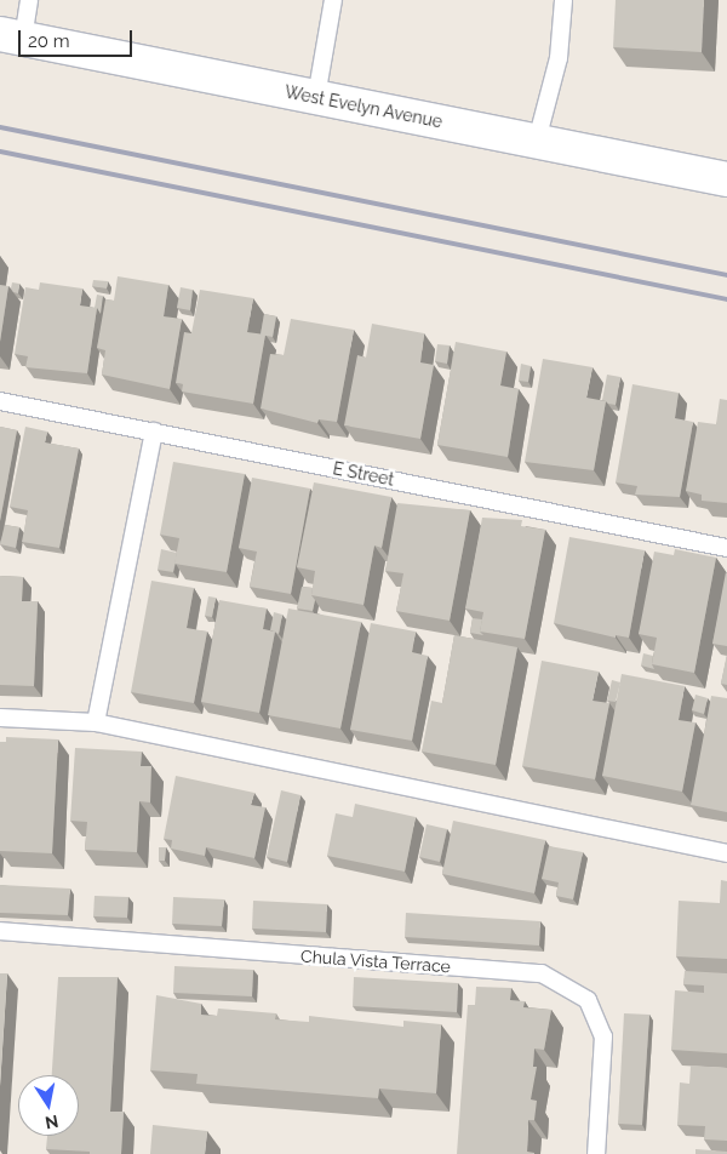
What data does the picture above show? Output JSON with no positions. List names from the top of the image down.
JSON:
{
  "streets": {
    "main road": ["West Evelyn Avenue"],
    "lane": ["E Street", "Chula Vista Terrace"]
  },
  "scale_bar": "20 m",
  "north": "bottom"
}
